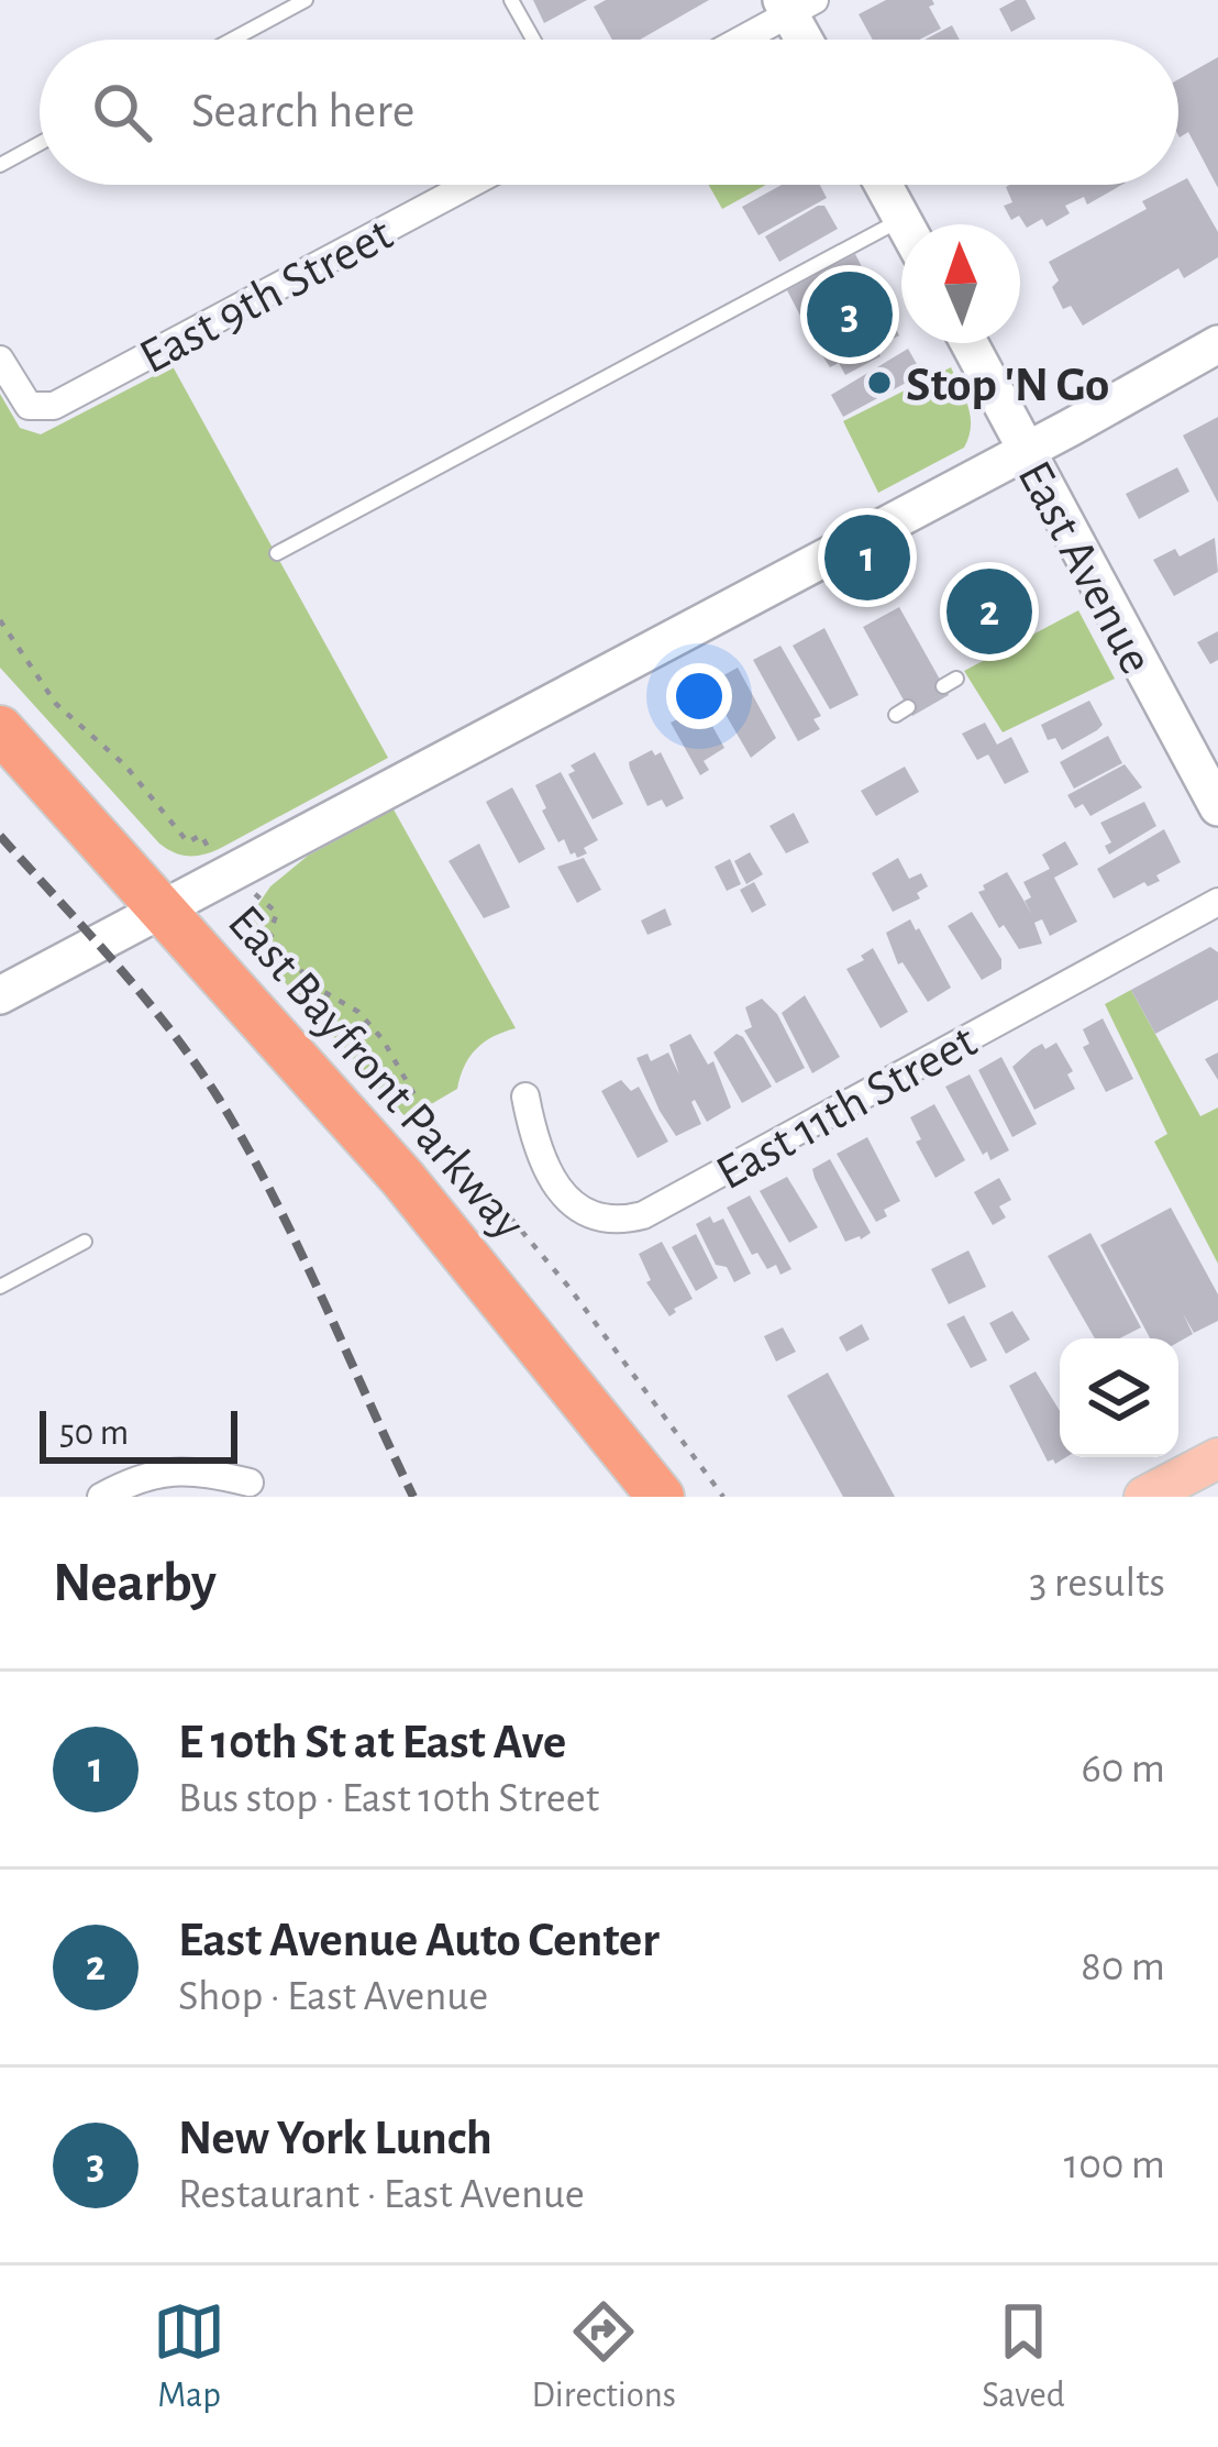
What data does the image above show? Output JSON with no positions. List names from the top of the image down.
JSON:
{
  "streets": {
    "highway": ["East Bayfront Parkway"],
    "street": ["East 9th Street", "East Avenue", "East 11th Street"]
  },
  "places": ["Stop 'N Go"],
  "scale_bar": "50 m",
  "north": "top",
  "page": {
    "search": "Search here",
    "pins": ["3", "1", "2"],
    "scale": "50 m",
    "heading": ["Nearby", "3 results"],
    "list": [
      {
        "mark": "1",
        "name": "E 10th St at East Ave",
        "note": "Bus stop · East 10th Street",
        "value": "60 m"
      },
      {
        "mark": "2",
        "name": "East Avenue Auto Center",
        "note": "Shop · East Avenue",
        "value": "80 m"
      },
      {
        "mark": "3",
        "name": "New York Lunch",
        "note": "Restaurant · East Avenue",
        "value": "100 m"
      }
    ],
    "nav": ["Map", "Directions", "Saved"]
  }
}
